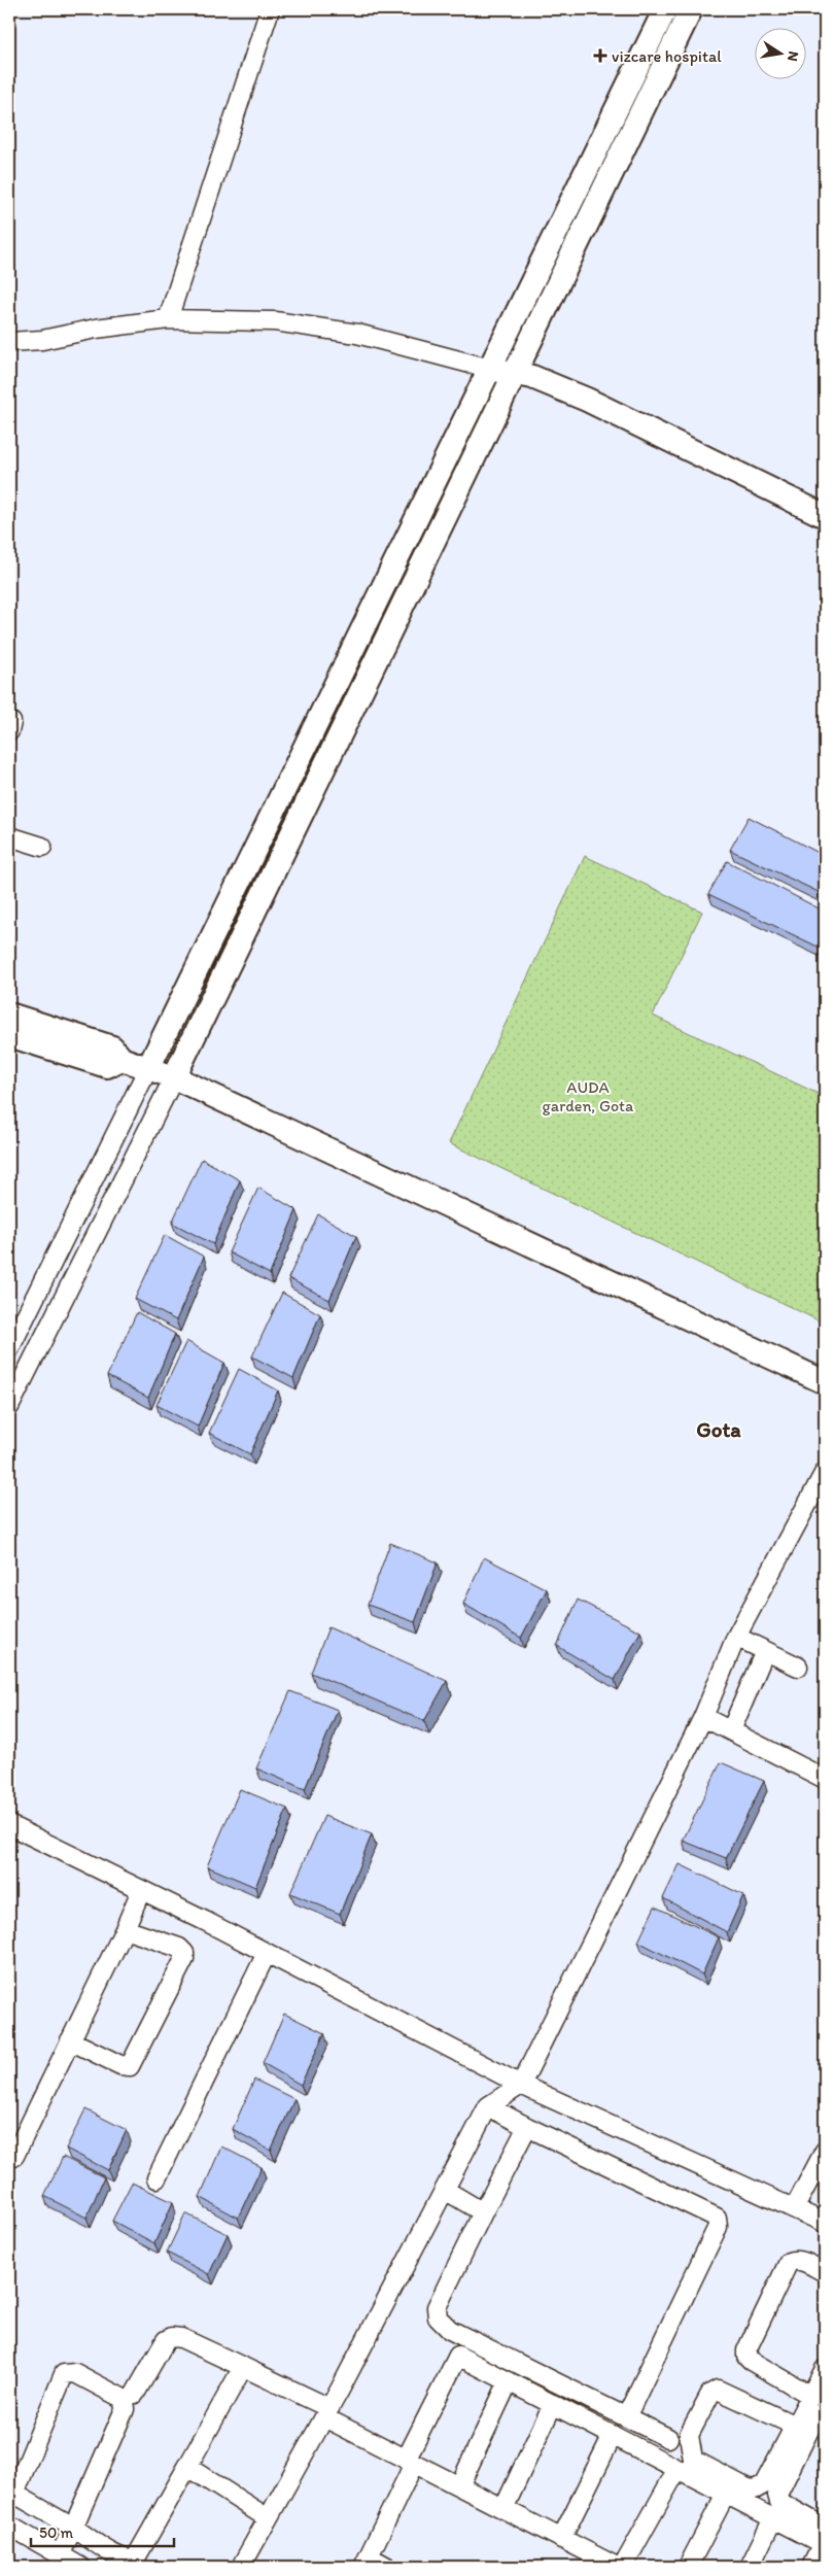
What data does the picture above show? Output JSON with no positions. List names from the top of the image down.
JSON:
{
  "districts": ["Gota"],
  "parks": ["AUDA garden, Gota"],
  "places": {
    "health": ["vizcare hospital"]
  },
  "scale_bar": "50 m",
  "north": "right"
}
